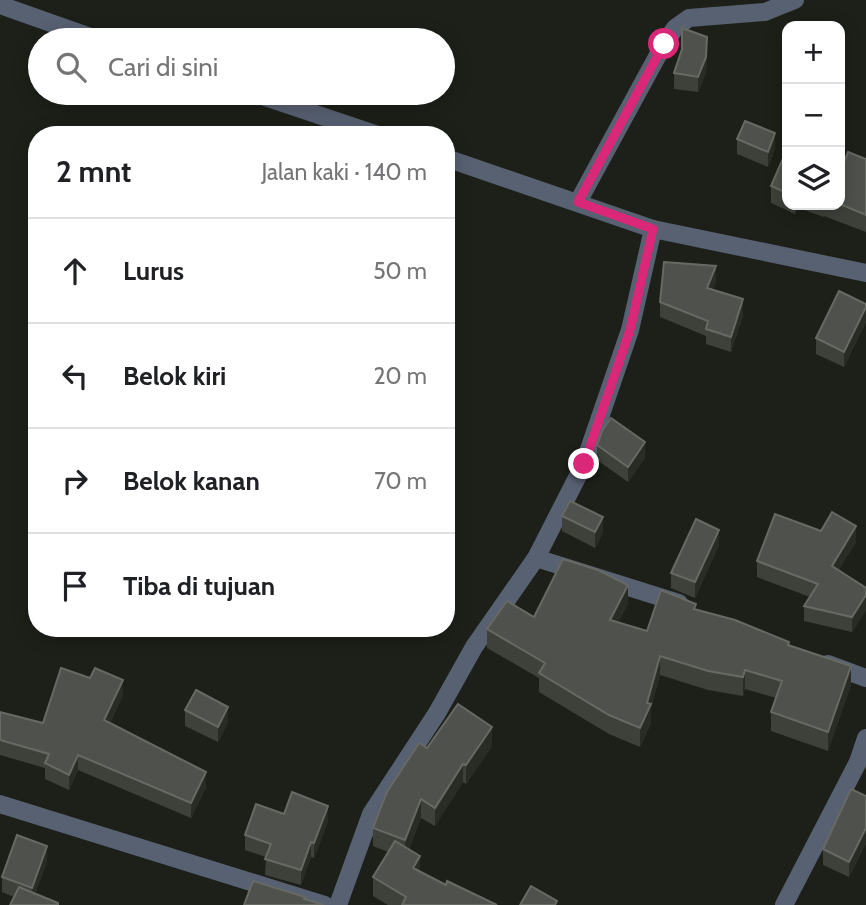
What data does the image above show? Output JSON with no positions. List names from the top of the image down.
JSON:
{
  "page": {
    "map_buttons": ["+", "−"],
    "search": "Cari di sini",
    "heading": ["2 mnt", "Jalan kaki · 140 m"],
    "list": [
      ["Lurus", "50 m"],
      ["Belok kiri", "20 m"],
      ["Belok kanan", "70 m"],
      "Tiba di tujuan"
    ]
  }
}
